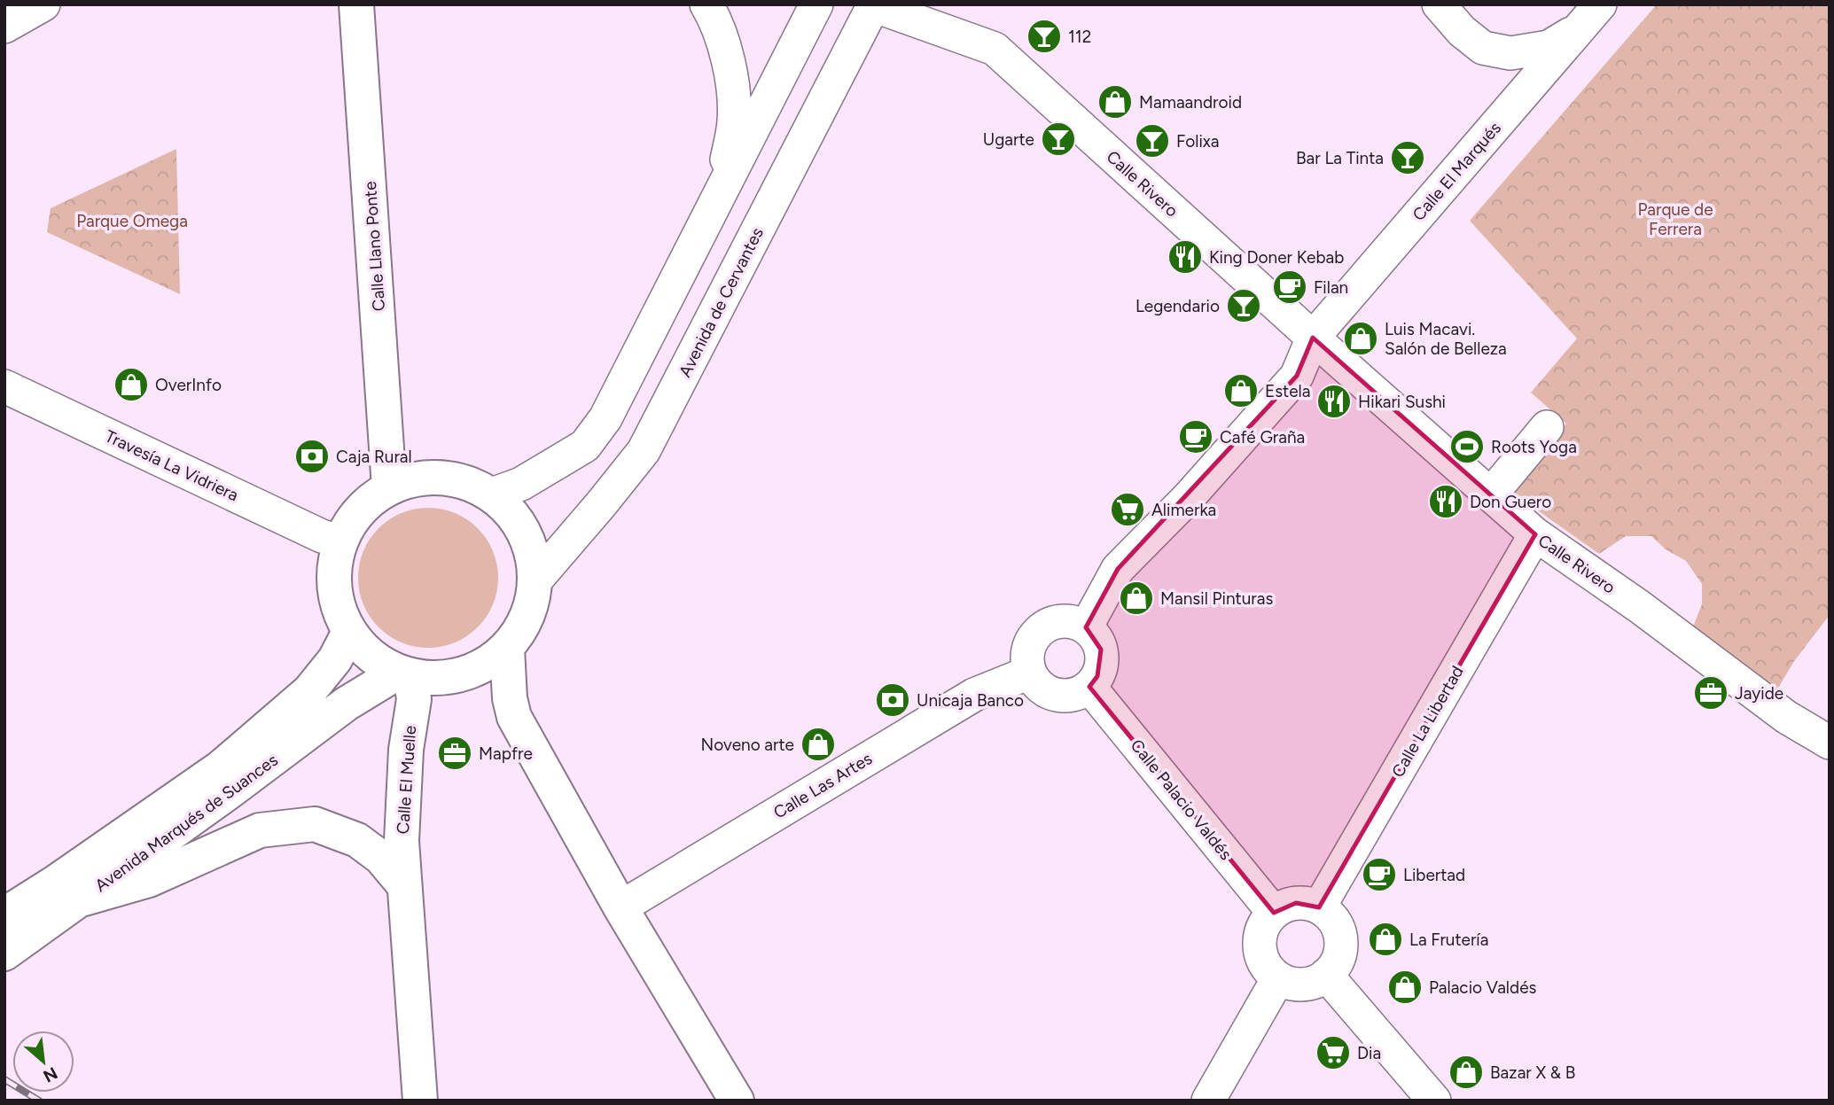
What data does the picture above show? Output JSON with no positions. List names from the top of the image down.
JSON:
{
  "streets": {
    "main road": ["Calle Llano Ponte", "Calle El Muelle", "Avenida Marqués de Suances"],
    "street": [
      "Calle El Marqués",
      "Calle Rivero",
      "Avenida de Cervantes",
      "Travesía La Vidriera",
      "Calle La Libertad",
      "Calle Las Artes",
      "Calle Palacio Valdés"
    ]
  },
  "crossings": [
    ["Calle El Marqués", "Calle Rivero"],
    ["Calle Rivero", "Avenida de Cervantes"],
    ["Calle Rivero", "Calle La Libertad"],
    ["Calle Llano Ponte", "Avenida de Cervantes"],
    ["Calle Llano Ponte", "Travesía La Vidriera"],
    ["Calle Llano Ponte", "Calle El Muelle"],
    ["Calle Llano Ponte", "Avenida Marqués de Suances"],
    ["Avenida de Cervantes", "Travesía La Vidriera"],
    ["Avenida de Cervantes", "Calle El Muelle"],
    ["Avenida de Cervantes", "Avenida Marqués de Suances"],
    ["Travesía La Vidriera", "Calle El Muelle"],
    ["Travesía La Vidriera", "Avenida Marqués de Suances"],
    ["Calle La Libertad", "Calle Palacio Valdés"],
    ["Calle El Muelle", "Avenida Marqués de Suances"],
    ["Calle Las Artes", "Calle Palacio Valdés"]
  ],
  "parks": ["Parque de Ferrera", "Parque Omega"],
  "places": {
    "bar": [
      "112",
      "Ugarte",
      "Folixa",
      "Bar La Tinta",
      "Legendario"
    ],
    "shop": [
      "Mamaandroid",
      "Luis Macavi. Salón de Belleza",
      "OverInfo",
      "Estela",
      "Mansil Pinturas",
      "Noveno arte",
      "La Frutería",
      "Palacio Valdés",
      "Bazar X & B"
    ],
    "restaurant": ["King Doner Kebab", "Hikari Sushi", "Don Guero"],
    "cafe": ["Filan", "Café Graña", "Libertad"],
    "sports": ["Roots Yoga"],
    "bank": ["Caja Rural", "Unicaja Banco"],
    "supermarket": ["Alimerka", "Dia"],
    "office": ["Jayide", "Mapfre"]
  },
  "north": "bottom right"
}
